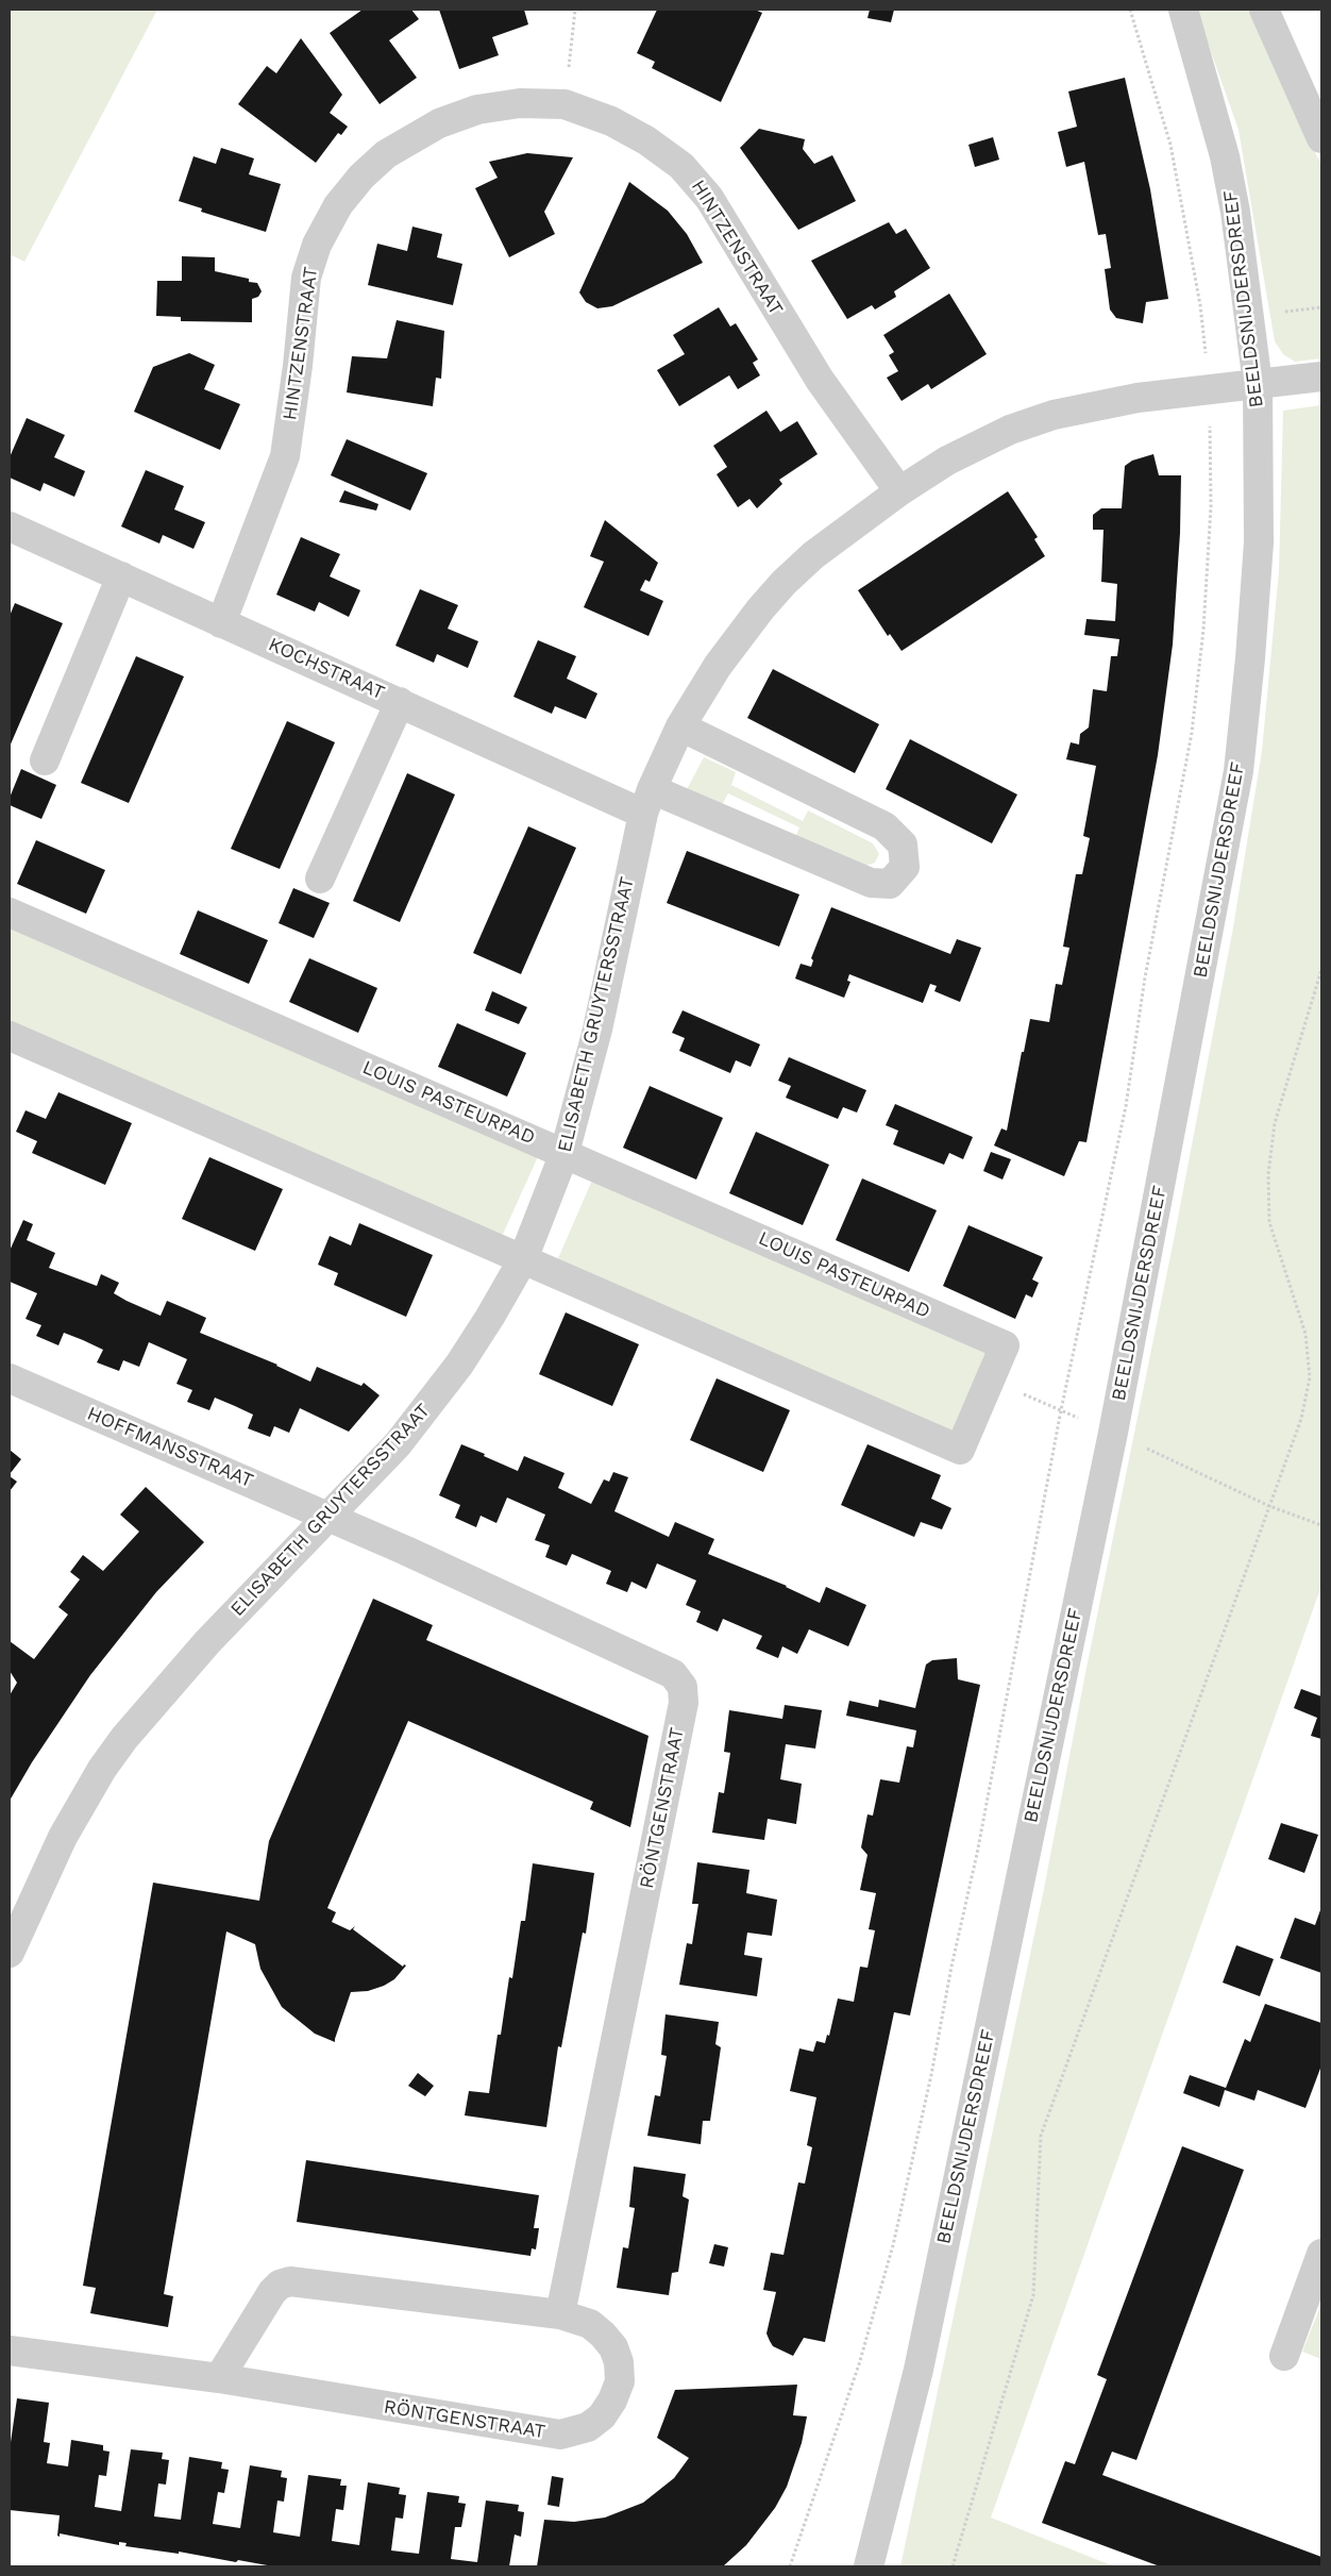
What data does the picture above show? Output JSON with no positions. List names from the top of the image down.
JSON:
{
  "streets": {
    "street": [
      "HINTZENSTRAAT",
      "BEELDSNIJDERSDREEF",
      "KOCHSTRAAT",
      "ELISABETH GRUYTERSSTRAAT",
      "LOUIS PASTEURPAD",
      "HOFFMANSSTRAAT",
      "RÖNTGENSTRAAT"
    ]
  },
  "crossings": [
    ["HINTZENSTRAAT", "KOCHSTRAAT"],
    ["HINTZENSTRAAT", "ELISABETH GRUYTERSSTRAAT"],
    ["BEELDSNIJDERSDREEF", "ELISABETH GRUYTERSSTRAAT"],
    ["KOCHSTRAAT", "ELISABETH GRUYTERSSTRAAT"],
    ["ELISABETH GRUYTERSSTRAAT", "LOUIS PASTEURPAD"],
    ["ELISABETH GRUYTERSSTRAAT", "HOFFMANSSTRAAT"],
    ["ELISABETH GRUYTERSSTRAAT", "RÖNTGENSTRAAT"],
    ["HOFFMANSSTRAAT", "RÖNTGENSTRAAT"]
  ]
}
